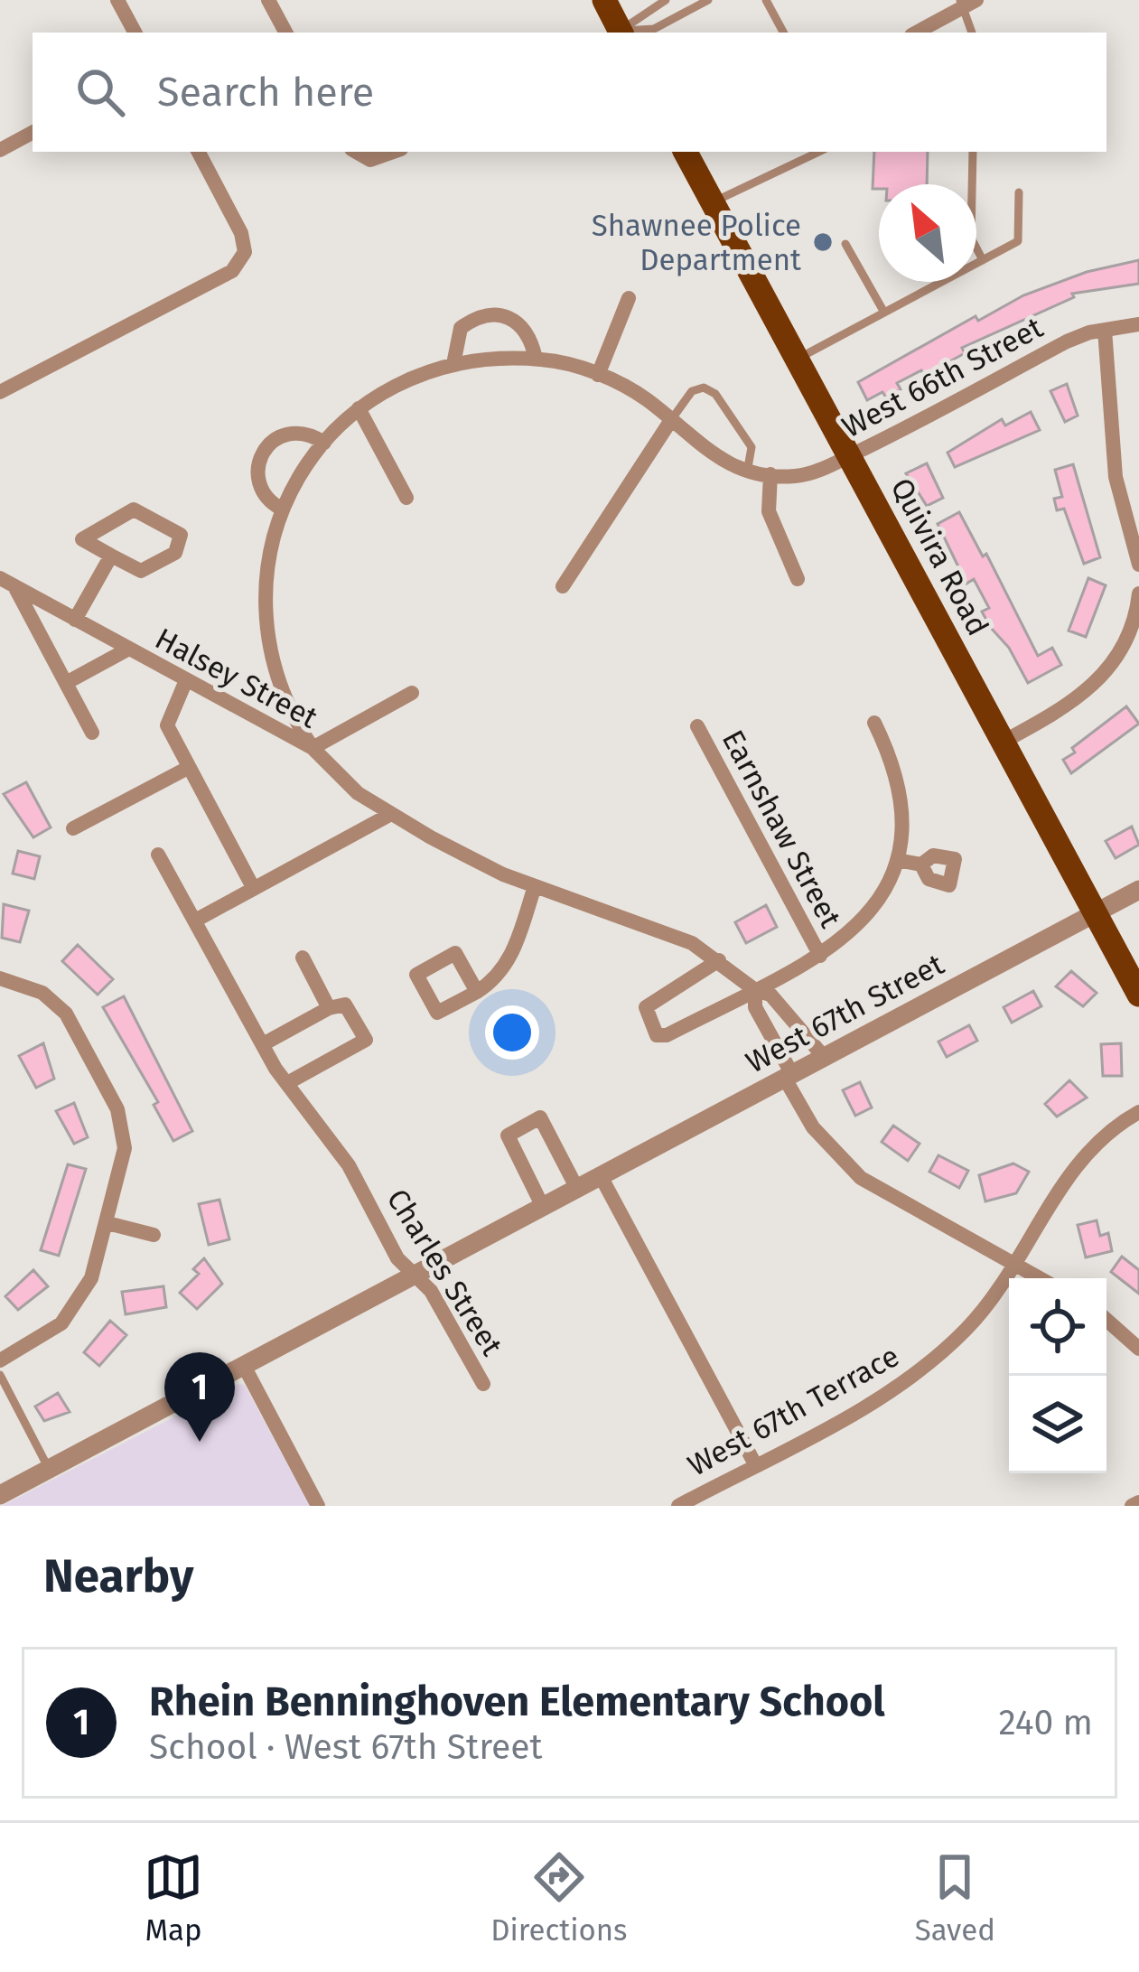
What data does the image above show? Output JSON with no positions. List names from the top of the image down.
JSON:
{
  "streets": {
    "main road": ["Quivira Road"],
    "street": [
      "West 66th Street",
      "Halsey Street",
      "Earnshaw Street",
      "West 67th Street",
      "Charles Street",
      "West 67th Terrace"
    ]
  },
  "crossings": [
    ["West 66th Street", "Quivira Road"],
    ["West 66th Street", "Halsey Street"],
    ["Quivira Road", "West 67th Street"],
    ["Halsey Street", "West 67th Street"],
    ["West 67th Street", "Charles Street"]
  ],
  "places": ["Shawnee Police Department"],
  "north": "top left",
  "page": {
    "search": "Search here",
    "pins": "1",
    "heading": "Nearby",
    "list": [
      {
        "mark": "1",
        "name": "Rhein Benninghoven Elementary School",
        "note": "School · West 67th Street",
        "value": "240 m"
      }
    ],
    "nav": ["Map", "Directions", "Saved"]
  }
}
